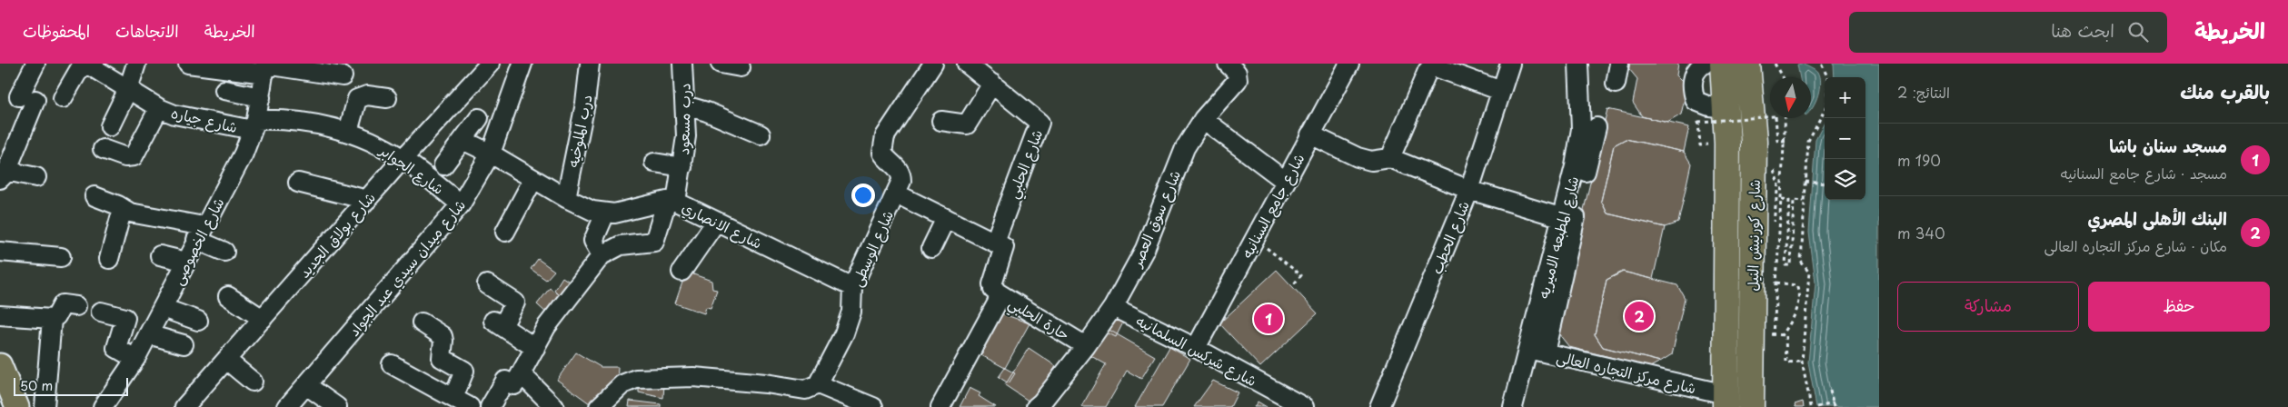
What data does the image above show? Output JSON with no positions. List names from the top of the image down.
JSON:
{
  "streets": {
    "highway": ["شارع كورنيش النيل"],
    "street": [
      "شارع جياره",
      "درب مسعود",
      "درب الملوخيه",
      "شارع الحلبي",
      "شارع الجوابر",
      "شارع جامع السنانيه",
      "شارع سوق العصر",
      "شارع الانصاري",
      "شارع بولاق الجديد",
      "شارع الحطب",
      "شارع المطبعه الاميريه",
      "شارع الخصوصى",
      "شارع الوسطى",
      "شارع ميدان سيدي عبد الجواد",
      "حارة الحلبي",
      "شارع شركس السلمانيه",
      "شارع مركز التجاره العالى"
    ]
  },
  "crossings": [
    ["شارع جياره", "شارع الجوابر"],
    ["شارع جياره", "شارع الخصوصى"],
    ["درب مسعود", "شارع الانصاري"],
    ["درب الملوخيه", "شارع الانصاري"],
    ["شارع الجوابر", "شارع بولاق الجديد"],
    ["شارع الجوابر", "شارع الخصوصى"],
    ["شارع الجوابر", "شارع ميدان سيدي عبد الجواد"],
    ["شارع جامع السنانيه", "شارع شركس السلمانيه"],
    ["شارع سوق العصر", "حارة الحلبي"],
    ["شارع سوق العصر", "شارع شركس السلمانيه"],
    ["شارع الانصاري", "شارع الوسطى"],
    ["شارع الانصاري", "شارع ميدان سيدي عبد الجواد"],
    ["شارع كورنيش النيل", "شارع مركز التجاره العالى"],
    ["شارع المطبعه الاميريه", "شارع مركز التجاره العالى"]
  ],
  "scale_bar": "50 m",
  "north": "bottom",
  "page": {
    "header": "الخريطة",
    "search": "ابحث هنا",
    "nav": ["الخريطة", "الاتجاهات", "المحفوظات"],
    "heading": ["بالقرب منك", "النتائج: 2"],
    "map_buttons": ["+", "−"],
    "list": [
      {
        "mark": "1",
        "name": "مسجد سنان باشا",
        "note": "مسجد · شارع جامع السنانيه",
        "value": "190 m"
      },
      {
        "mark": "2",
        "name": "البنك الأهلى المصري",
        "note": "مكان · شارع مركز التجاره العالى",
        "value": "340 m"
      }
    ],
    "buttons": ["حفظ", "مشاركة"],
    "pins": ["2", "1"],
    "scale": "50 m"
  }
}
